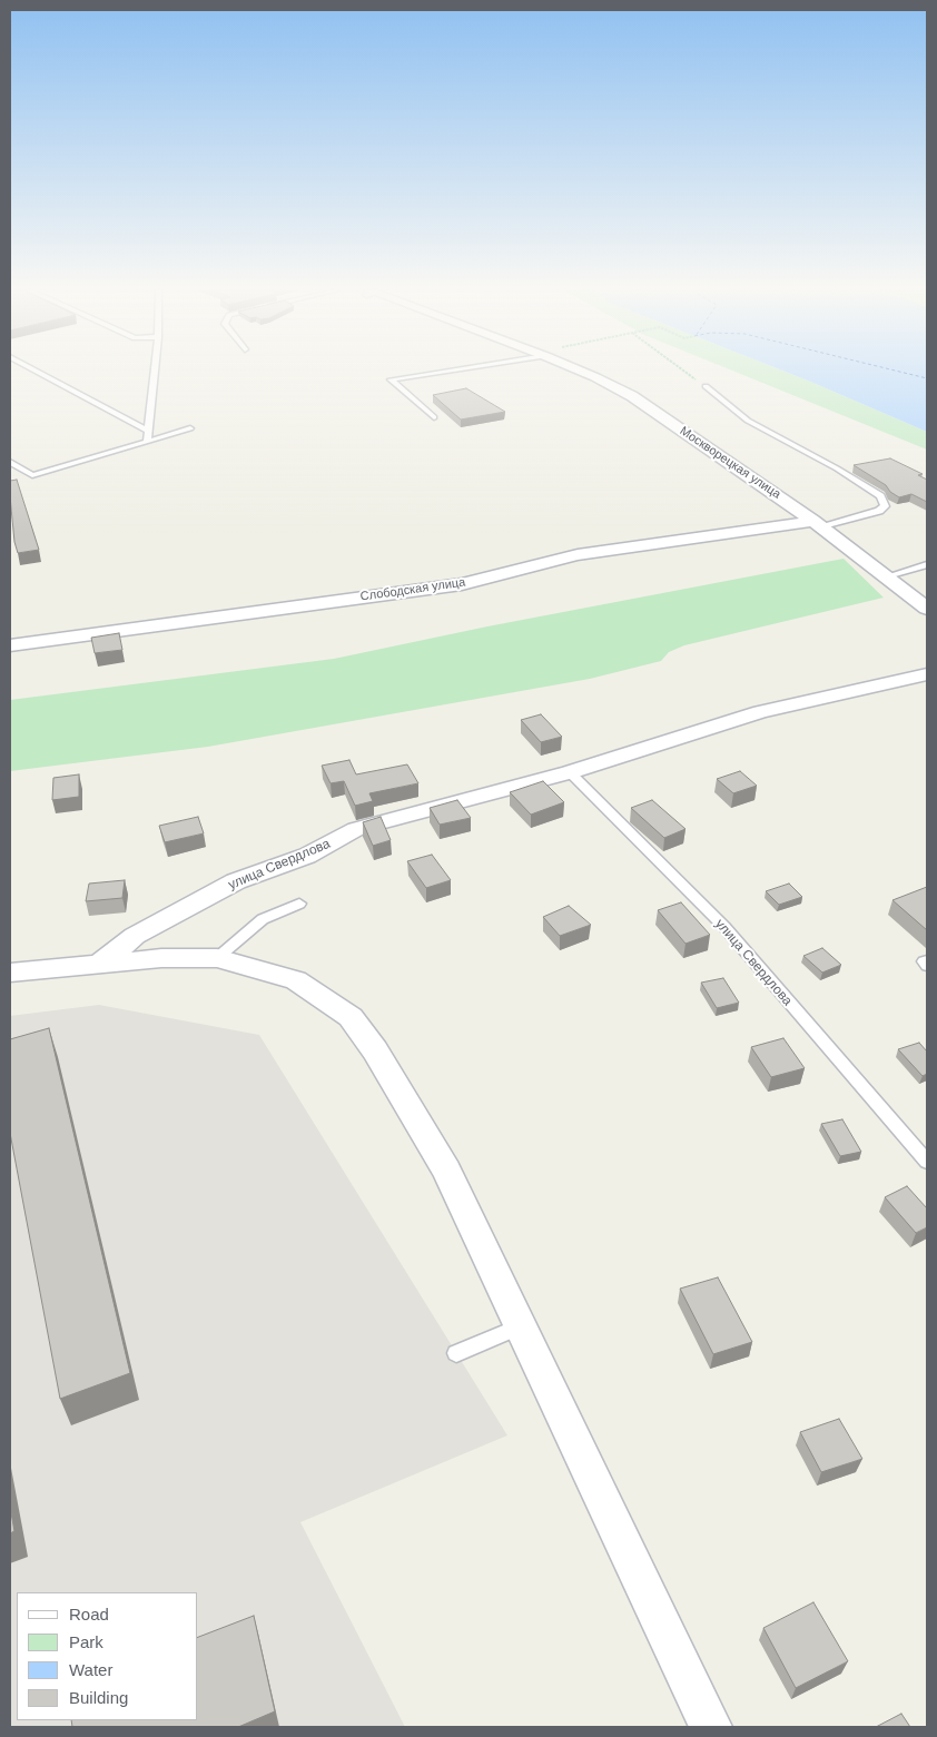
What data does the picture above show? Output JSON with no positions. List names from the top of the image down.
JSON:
{
  "streets": {
    "street": ["Москворецкая улица", "Слободская улица", "улица Свердлова"]
  },
  "crossings": [
    ["Москворецкая улица", "Слободская улица"]
  ],
  "legend": [
    "Road",
    "Park",
    "Water",
    "Building"
  ]
}
